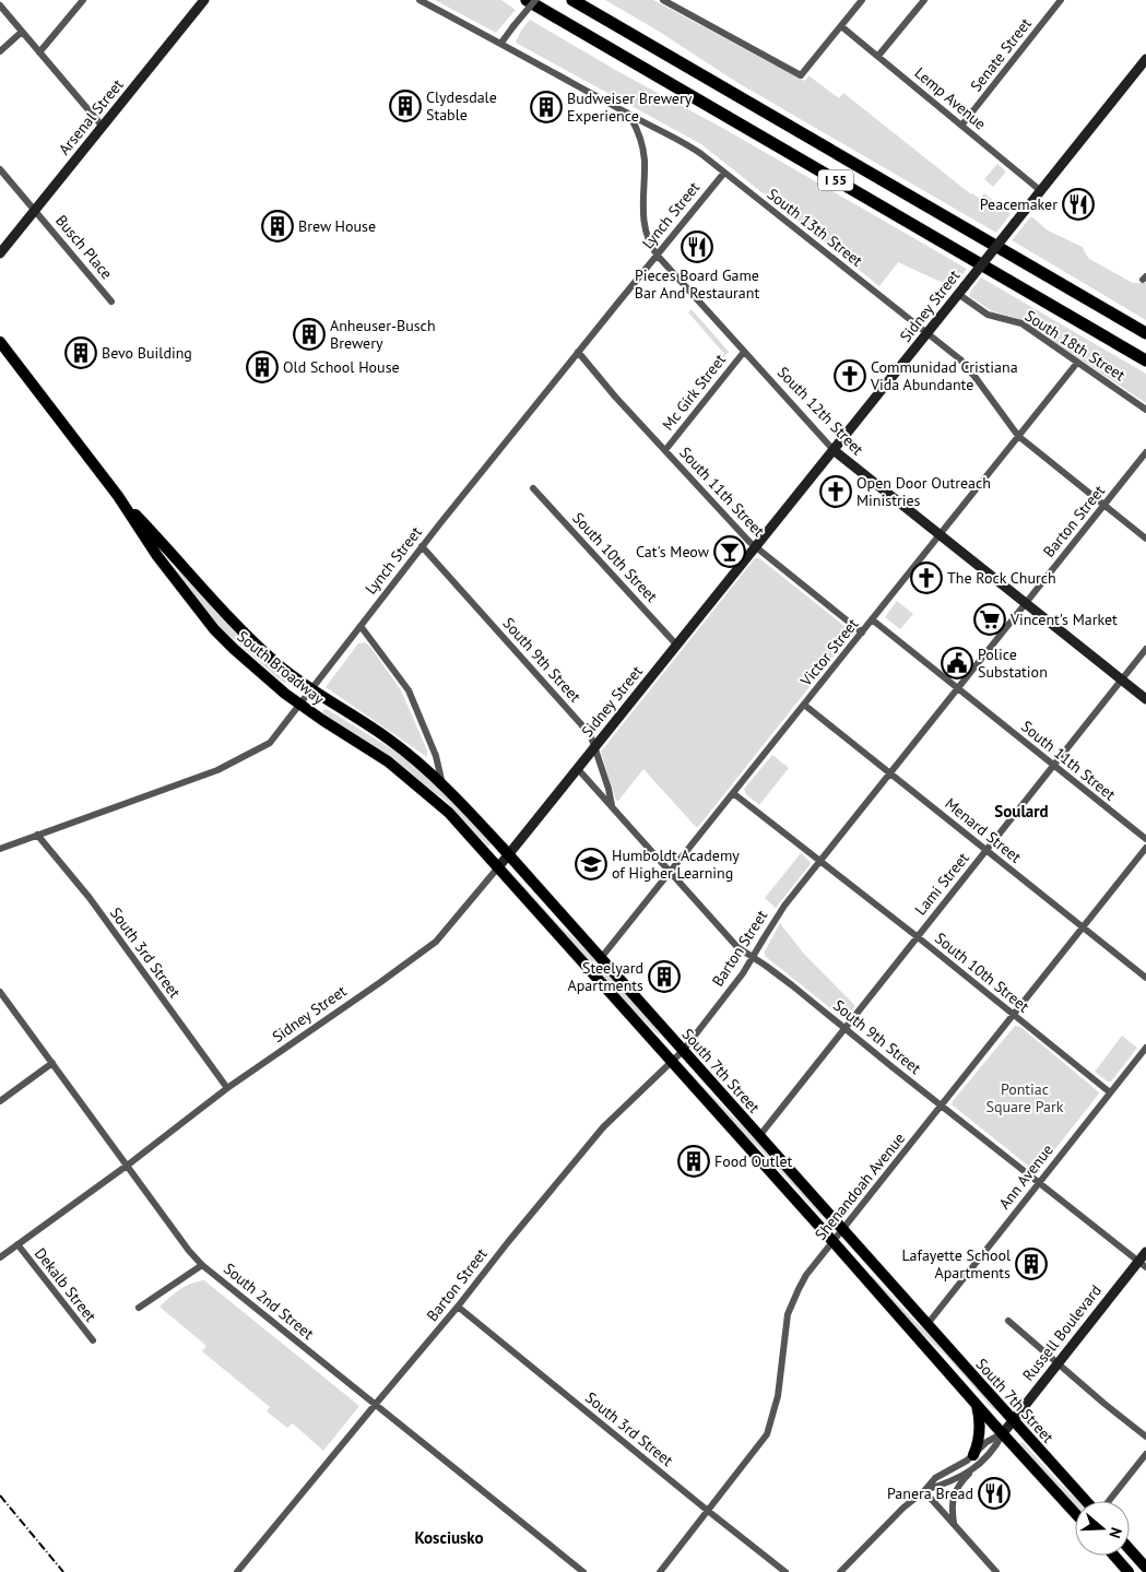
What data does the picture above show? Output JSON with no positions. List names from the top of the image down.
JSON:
{
  "streets": {
    "highway": ["I 55"],
    "main road": ["South Broadway", "South 7th Street"],
    "street": [
      "Senate Street",
      "Lemp Avenue",
      "Arsenal Street",
      "Lynch Street",
      "South 13th Street",
      "Busch Place",
      "Sidney Street",
      "South 18th Street",
      "Mc Girk Street",
      "South 12th Street",
      "South 11th Street",
      "Barton Street",
      "South 10th Street",
      "Victor Street",
      "South 9th Street",
      "Menard Street",
      "Lami Street",
      "South 3rd Street",
      "Ann Avenue",
      "Shenandoah Avenue",
      "Dekalb Street",
      "South 2nd Street",
      "Russell Boulevard"
    ]
  },
  "crossings": [
    ["Senate Street", "Lemp Avenue"],
    ["Lemp Avenue", "Sidney Street"],
    ["Arsenal Street", "Busch Place"],
    ["Lynch Street", "South 13th Street"],
    ["Lynch Street", "South 12th Street"],
    ["Lynch Street", "South 11th Street"],
    ["Lynch Street", "South 9th Street"],
    ["Lynch Street", "South Broadway"],
    ["Lynch Street", "South 3rd Street"],
    ["Lynch Street", "South 7th Street"],
    ["South 13th Street", "Sidney Street"],
    ["South 13th Street", "South 12th Street"],
    ["South 13th Street", "Barton Street"],
    ["South 13th Street", "Victor Street"],
    ["Sidney Street", "South 18th Street"],
    ["Sidney Street", "South 12th Street"],
    ["Sidney Street", "South 11th Street"],
    ["Sidney Street", "South 10th Street"],
    ["Sidney Street", "South 9th Street"],
    ["Sidney Street", "South 3rd Street"],
    ["Sidney Street", "South 7th Street"],
    ["Sidney Street", "Dekalb Street"],
    ["Sidney Street", "South 2nd Street"],
    ["South 18th Street", "Victor Street"],
    ["Mc Girk Street", "South 12th Street"],
    ["Mc Girk Street", "South 11th Street"],
    ["South 12th Street", "Barton Street"],
    ["South 12th Street", "Victor Street"],
    ["South 12th Street", "Lami Street"],
    ["South 11th Street", "Barton Street"],
    ["South 11th Street", "Victor Street"],
    ["South 11th Street", "Lami Street"],
    ["Barton Street", "South 10th Street"],
    ["Barton Street", "South 9th Street"],
    ["Barton Street", "Menard Street"],
    ["Barton Street", "South 3rd Street"],
    ["Barton Street", "South 7th Street"],
    ["Barton Street", "South 2nd Street"],
    ["South 10th Street", "Victor Street"],
    ["South 10th Street", "Lami Street"],
    ["South 10th Street", "Ann Avenue"],
    ["South 10th Street", "Shenandoah Avenue"],
    ["Victor Street", "South 9th Street"],
    ["Victor Street", "Menard Street"],
    ["Victor Street", "South 7th Street"],
    ["South 9th Street", "Lami Street"],
    ["South 9th Street", "Ann Avenue"],
    ["South 9th Street", "Shenandoah Avenue"],
    ["South 9th Street", "Russell Boulevard"],
    ["South Broadway", "South 7th Street"],
    ["Menard Street", "Lami Street"],
    ["Menard Street", "Shenandoah Avenue"],
    ["Lami Street", "South 7th Street"],
    ["South 3rd Street", "Shenandoah Avenue"],
    ["South 7th Street", "Ann Avenue"],
    ["South 7th Street", "Shenandoah Avenue"],
    ["South 7th Street", "Russell Boulevard"]
  ],
  "districts": ["Soulard", "Kosciusko"],
  "parks": ["Pontiac Square Park"],
  "places": {
    "building": [
      "Clydesdale Stable",
      "Budweiser Brewery Experience",
      "Brew House",
      "Anheuser-Busch Brewery",
      "Bevo Building",
      "Old School House",
      "Steelyard Apartments",
      "Food Outlet",
      "Lafayette School Apartments"
    ],
    "restaurant": ["Peacemaker", "Pieces Board Game Bar And Restaurant", "Panera Bread"],
    "church": ["Communidad Cristiana Vida Abundante", "Open Door Outreach Ministries", "The Rock Church"],
    "bar": ["Cat's Meow"],
    "supermarket": ["Vincent's Market"],
    "public building": ["Police Substation"],
    "school or university": ["Humboldt Academy of Higher Learning"]
  },
  "north": "right"
}
